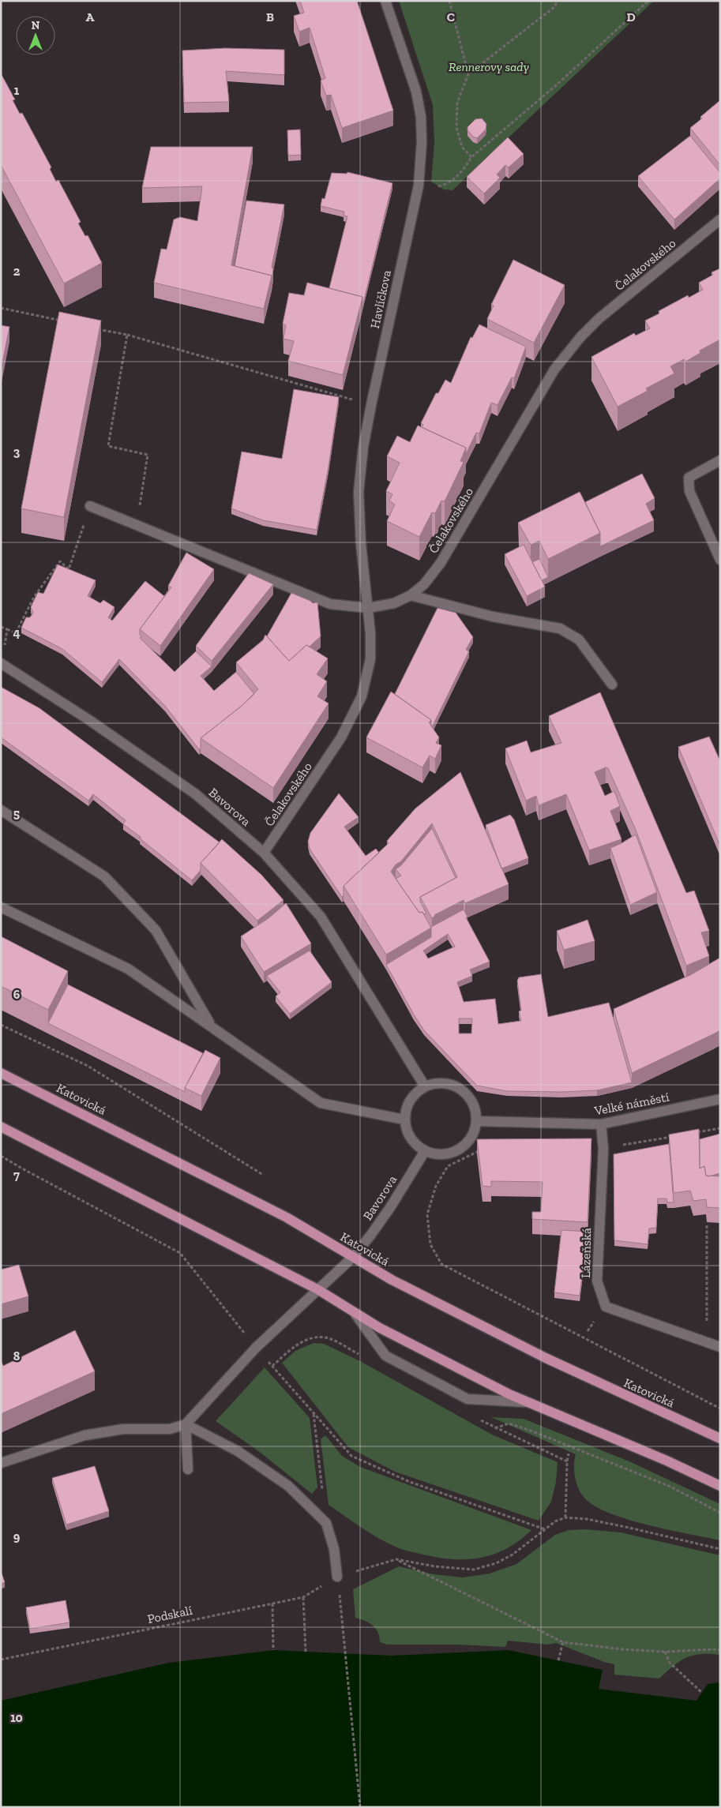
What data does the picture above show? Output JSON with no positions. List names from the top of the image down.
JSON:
{
  "streets": {
    "main road": ["Katovická"],
    "street": [
      "Čelakovského",
      "Havlíčkova",
      "Bavorova",
      "Velké náměstí",
      "Lázeňská"
    ],
    "path": ["Podskalí"]
  },
  "crossings": [
    ["Čelakovského", "Havlíčkova"],
    ["Čelakovského", "Bavorova"],
    ["Bavorova", "Katovická"],
    ["Bavorova", "Velké náměstí"],
    ["Velké náměstí", "Lázeňská"]
  ],
  "parks": ["Rennerovy sady"],
  "north": "top",
  "grid": {
    "columns": [
      "A",
      "B",
      "C",
      "D"
    ],
    "rows": [
      "1",
      "2",
      "3",
      "4",
      "5",
      "6",
      "7",
      "8",
      "9",
      "10"
    ]
  }
}
